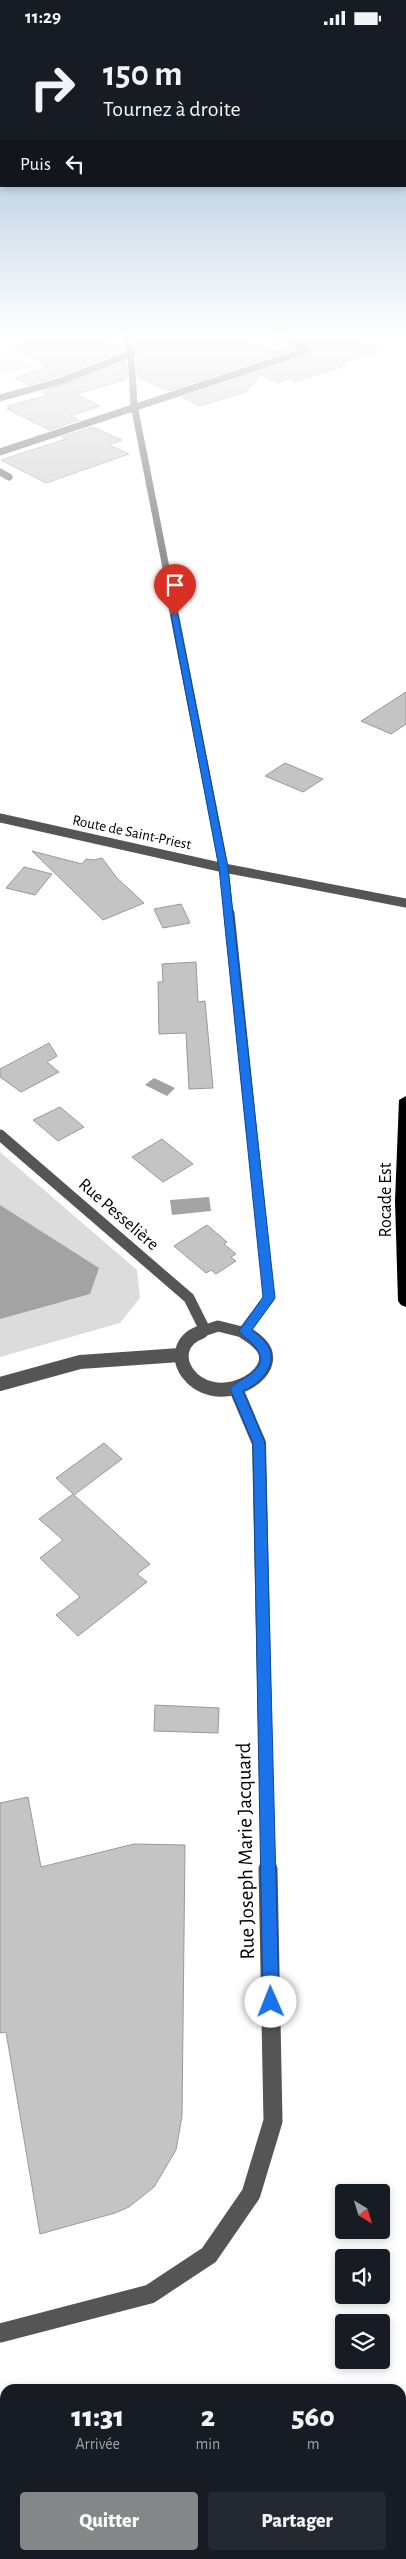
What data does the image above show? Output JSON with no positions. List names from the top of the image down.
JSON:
{
  "streets": {
    "highway": ["Rocade Est"],
    "street": ["Route de Saint-Priest", "Rue Pesselière", "Rue Joseph Marie Jacquard"]
  },
  "crossings": [
    ["Rue Pesselière", "Rue Joseph Marie Jacquard"]
  ],
  "north": "bottom right",
  "page": {
    "status": "11:29",
    "turn": ["150 m", "Tournez à droite"],
    "then": "Puis",
    "eta": [
      "11:31",
      "Arrivée",
      "2",
      "min",
      "560",
      "m"
    ],
    "buttons": ["Quitter", "Partager"]
  }
}
